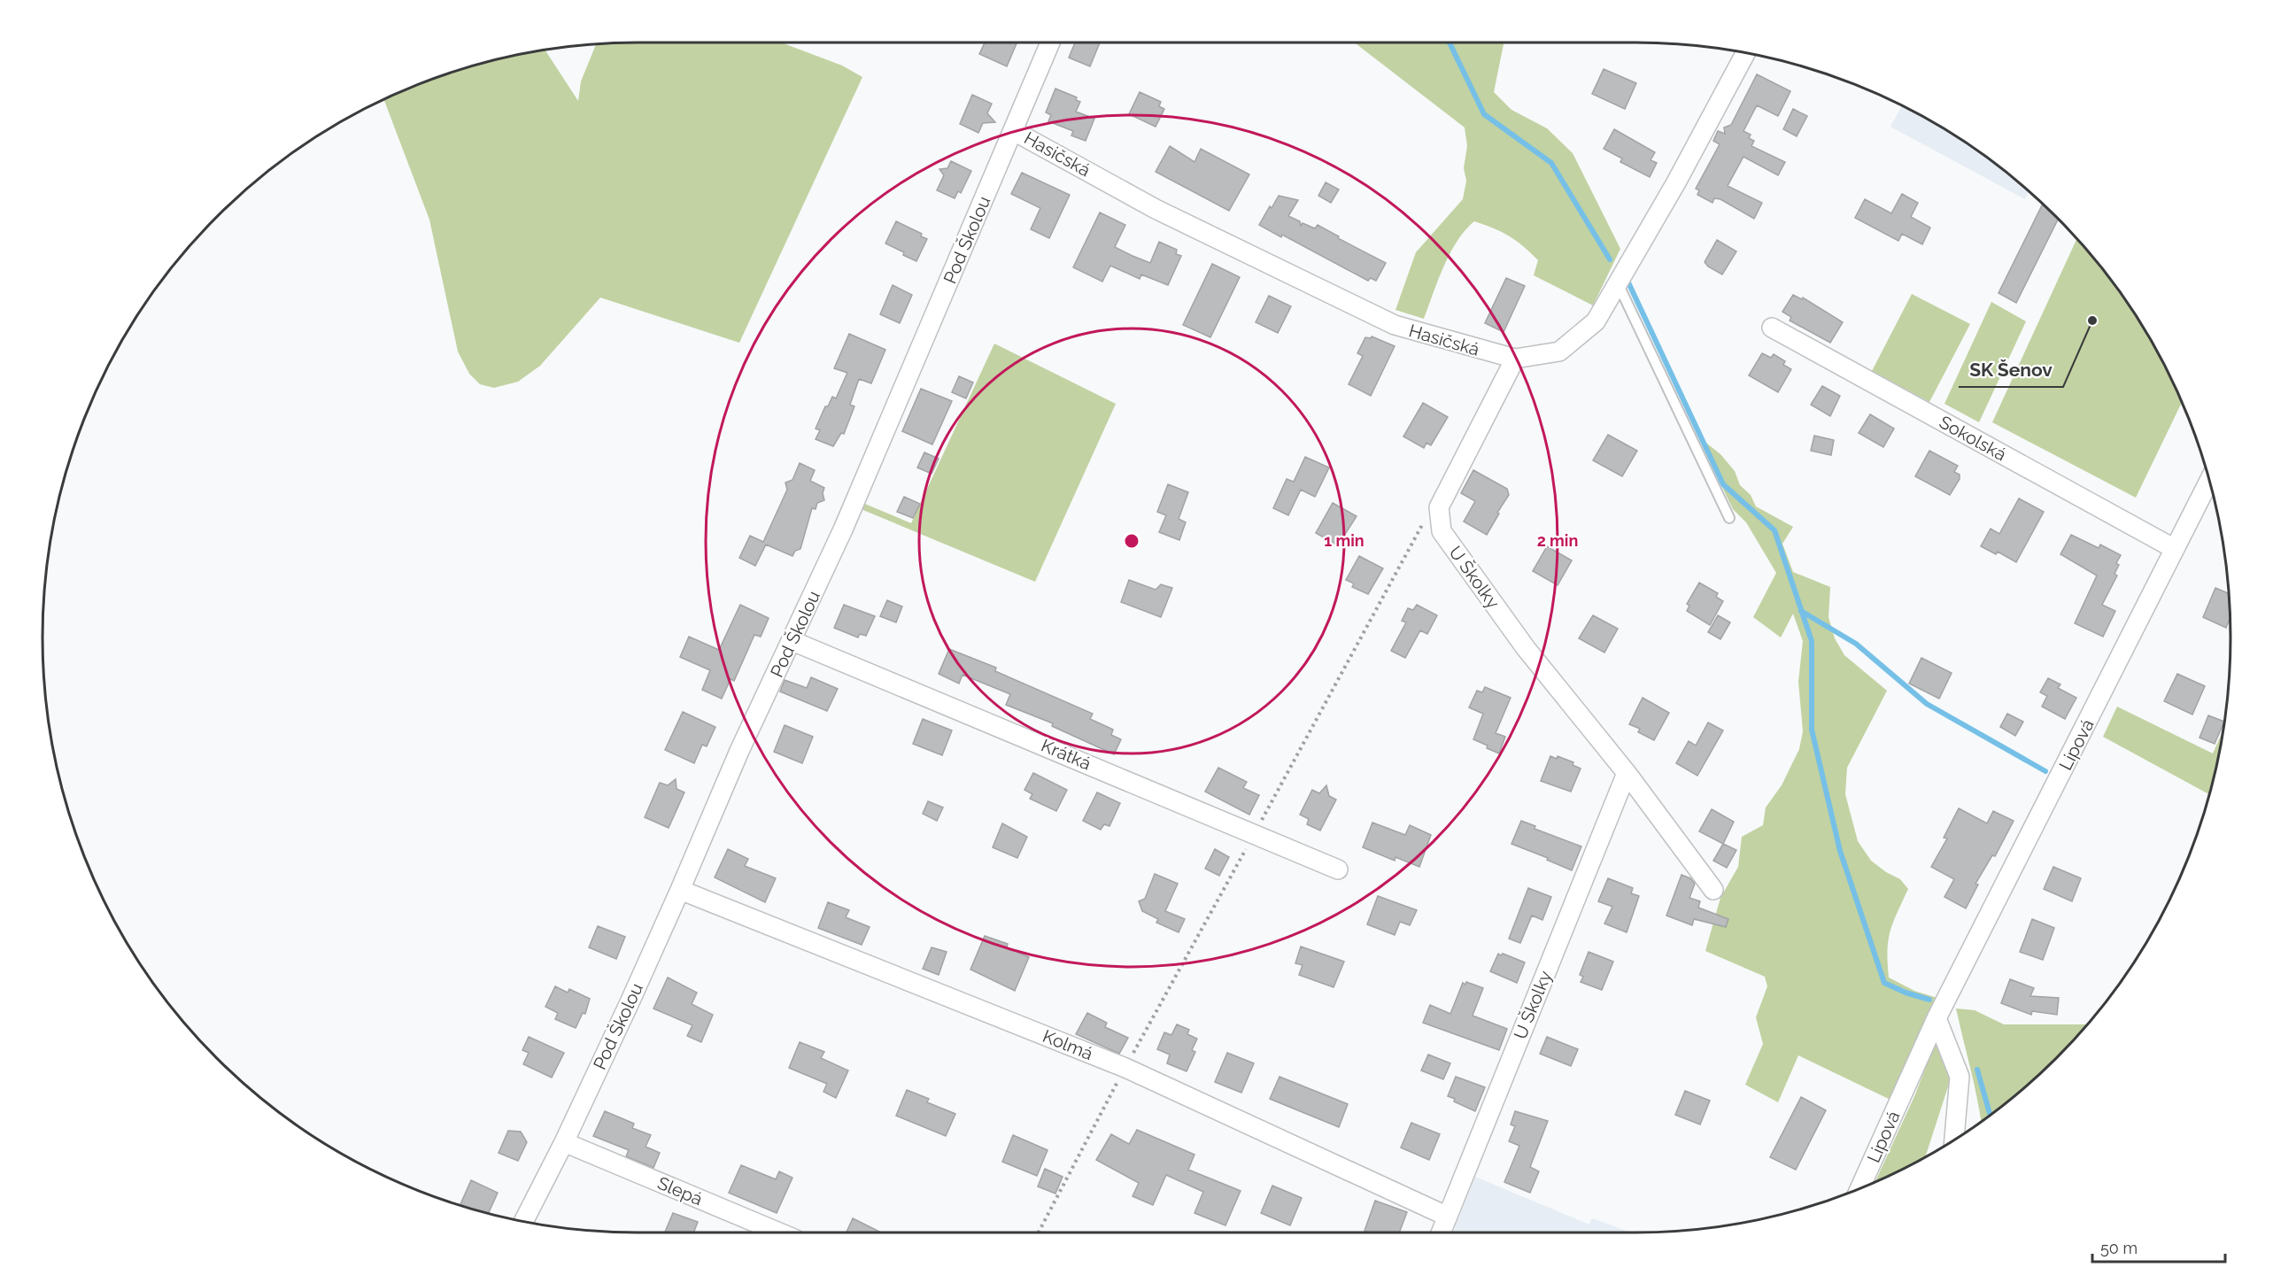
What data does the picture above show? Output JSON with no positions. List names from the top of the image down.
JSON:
{
  "streets": {
    "street": [
      "Hasičská",
      "Pod Školou",
      "Sokolská",
      "U Školky",
      "Lipová",
      "Krátká",
      "Kolmá",
      "Slepá"
    ]
  },
  "crossings": [
    ["Hasičská", "Pod Školou"],
    ["Pod Školou", "Krátká"],
    ["Pod Školou", "Kolmá"],
    ["Pod Školou", "Slepá"],
    ["Sokolská", "Lipová"],
    ["U Školky", "Kolmá"]
  ],
  "places": ["SK Šenov"],
  "scale_bar": "50 m",
  "rings": ["1 min", "2 min"]
}
